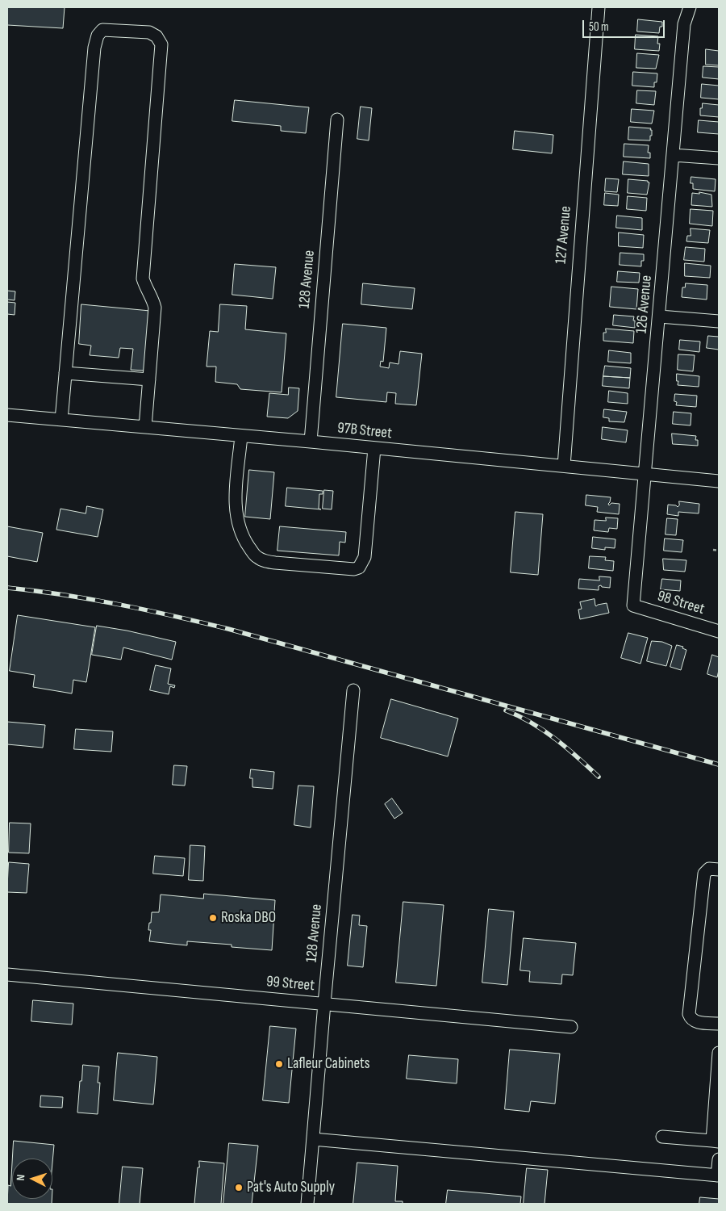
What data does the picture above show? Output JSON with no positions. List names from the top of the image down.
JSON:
{
  "streets": {
    "street": [
      "127 Avenue",
      "128 Avenue",
      "126 Avenue",
      "97B Street",
      "98 Street",
      "99 Street"
    ]
  },
  "crossings": [
    ["127 Avenue", "97B Street"],
    ["128 Avenue", "97B Street"],
    ["128 Avenue", "99 Street"],
    ["126 Avenue", "97B Street"],
    ["126 Avenue", "98 Street"]
  ],
  "places": ["Roska DBO", "Lafleur Cabinets", "Pat's Auto Supply"],
  "scale_bar": "50 m",
  "north": "left"
}
